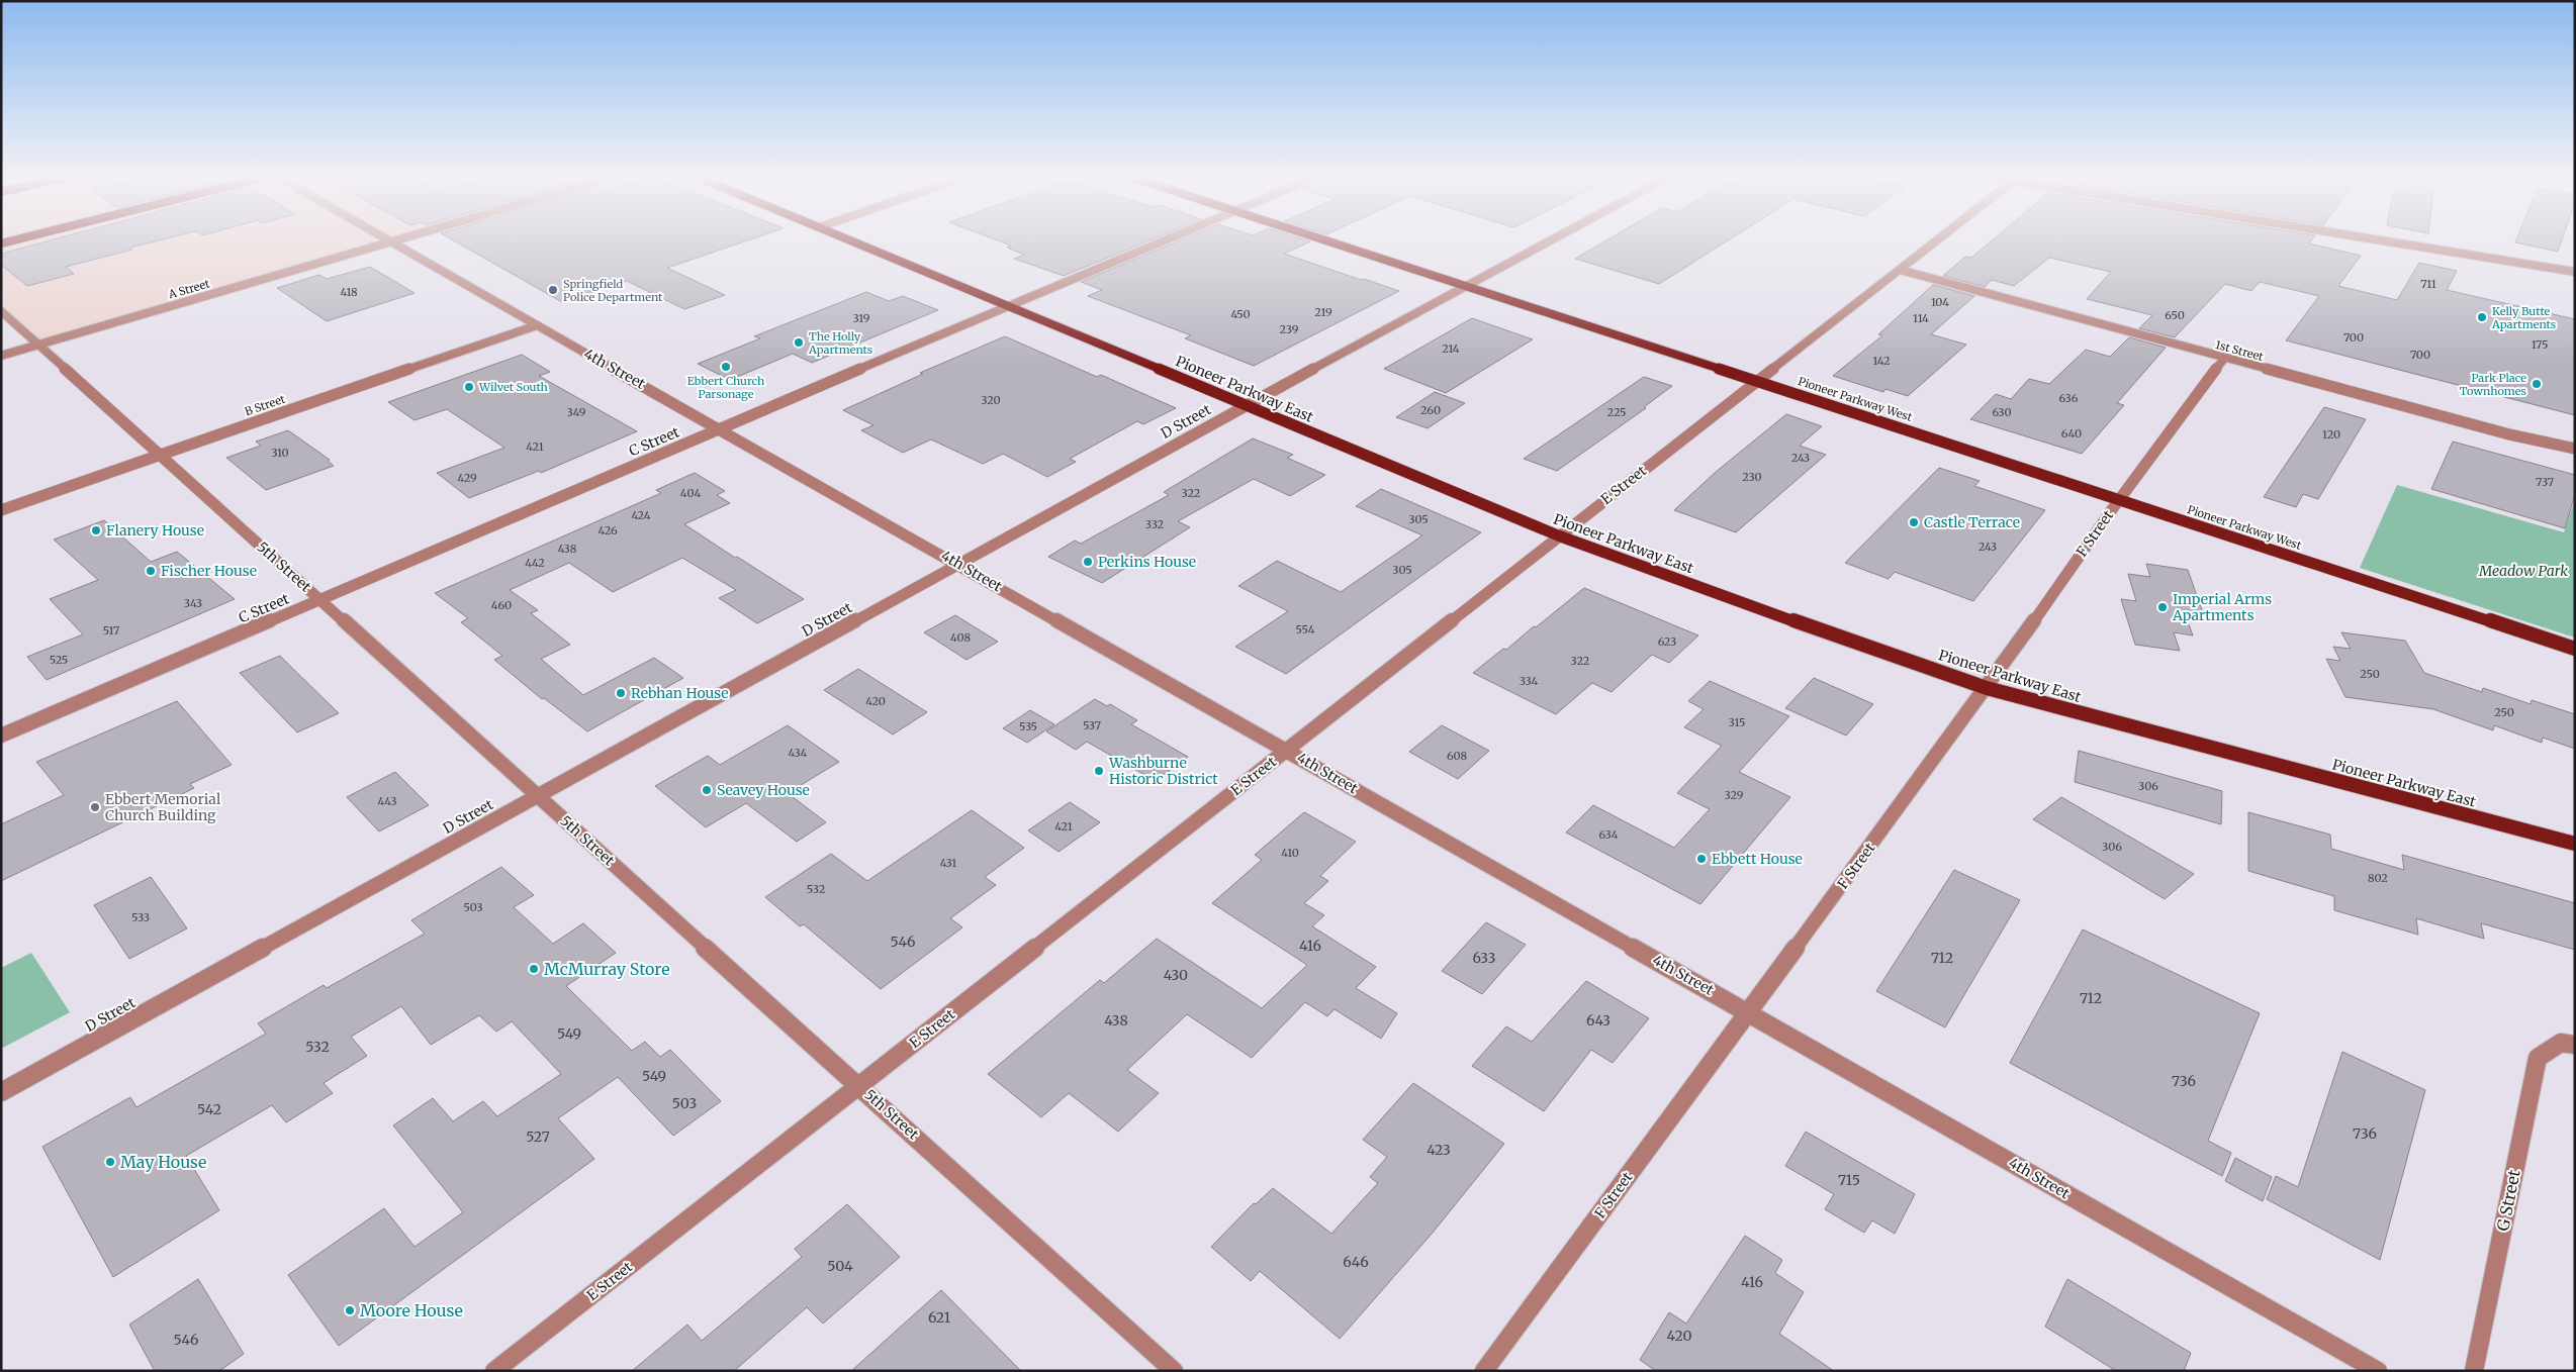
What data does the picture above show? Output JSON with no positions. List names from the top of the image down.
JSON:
{
  "streets": {
    "main road": ["Pioneer Parkway East", "Pioneer Parkway West"],
    "street": [
      "A Street",
      "1st Street",
      "4th Street",
      "B Street",
      "D Street",
      "C Street",
      "E Street",
      "F Street",
      "5th Street",
      "G Street"
    ]
  },
  "crossings": [
    ["A Street", "4th Street"],
    ["A Street", "5th Street"],
    ["1st Street", "E Street"],
    ["1st Street", "F Street"],
    ["4th Street", "B Street"],
    ["4th Street", "D Street"],
    ["4th Street", "C Street"],
    ["4th Street", "E Street"],
    ["4th Street", "F Street"],
    ["Pioneer Parkway East", "D Street"],
    ["Pioneer Parkway East", "C Street"],
    ["Pioneer Parkway East", "E Street"],
    ["Pioneer Parkway East", "F Street"],
    ["Pioneer Parkway West", "D Street"],
    ["Pioneer Parkway West", "E Street"],
    ["Pioneer Parkway West", "F Street"],
    ["B Street", "5th Street"],
    ["D Street", "5th Street"],
    ["C Street", "5th Street"],
    ["E Street", "5th Street"]
  ],
  "parks": ["Meadow Park"],
  "places": [
    "Springfield Police Department",
    "Kelly Butte Apartments",
    "The Holly Apartments",
    "Ebbert Church Parsonage",
    "Park Place Townhomes",
    "Wilvet South",
    "Castle Terrace",
    "Flanery House",
    "Perkins House",
    "Fischer House",
    "Imperial Arms Apartments",
    "Rebhan House",
    "Washburne Historic District",
    "Seavey House",
    "Ebbert Memorial Church Building",
    "Ebbett House",
    "McMurray Store",
    "May House",
    "Moore House"
  ],
  "house_numbers": [
    "711",
    "418",
    "104",
    "219",
    "450",
    "650",
    "319",
    "114",
    "239",
    "700",
    "175",
    "214",
    "700",
    "142",
    "636",
    "320",
    "260",
    "349",
    "225",
    "630",
    "640",
    "120",
    "421",
    "310",
    "243",
    "230",
    "429",
    "737",
    "404",
    "322",
    "424",
    "305",
    "332",
    "426",
    "243",
    "438",
    "442",
    "305",
    "343",
    "460",
    "554",
    "517",
    "408",
    "623",
    "525",
    "322",
    "250",
    "334",
    "420",
    "250",
    "315",
    "537",
    "535",
    "434",
    "608",
    "306",
    "329",
    "443",
    "421",
    "634",
    "306",
    "410",
    "431",
    "802",
    "532",
    "503",
    "533",
    "546",
    "416",
    "633",
    "712",
    "430",
    "712",
    "438",
    "643",
    "549",
    "532",
    "549",
    "736",
    "503",
    "542",
    "736",
    "527",
    "423",
    "715",
    "646",
    "504",
    "416",
    "621",
    "420",
    "546"
  ]
}
